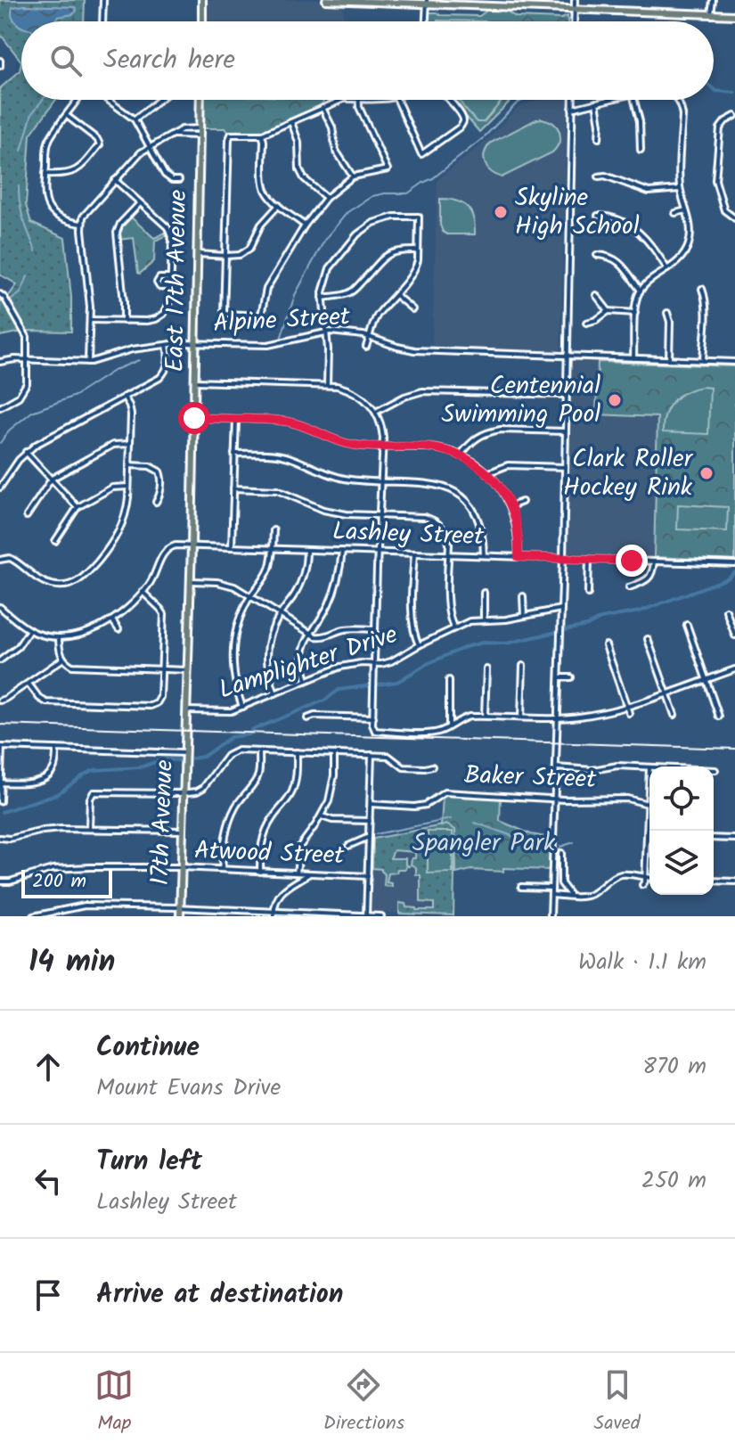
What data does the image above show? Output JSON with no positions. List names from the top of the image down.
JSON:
{
  "streets": {
    "main road": ["East 17th Avenue", "17th Avenue"],
    "street": [
      "Alpine Street",
      "Lashley Street",
      "Lamplighter Drive",
      "Baker Street",
      "Atwood Street"
    ]
  },
  "crossings": [
    ["East 17th Avenue", "Alpine Street"],
    ["East 17th Avenue", "Lashley Street"],
    ["East 17th Avenue", "Lamplighter Drive"],
    ["East 17th Avenue", "17th Avenue"],
    ["17th Avenue", "Atwood Street"]
  ],
  "parks": ["Spangler Park"],
  "places": ["Skyline High School", "Centennial Swimming Pool", "Clark Roller Hockey Rink"],
  "scale_bar": "200 m",
  "page": {
    "search": "Search here",
    "scale": "200 m",
    "heading": ["14 min", "Walk · 1.1 km"],
    "list": [
      ["Continue", "Mount Evans Drive", "870 m"],
      ["Turn left", "Lashley Street", "250 m"],
      "Arrive at destination"
    ],
    "nav": ["Map", "Directions", "Saved"]
  }
}
